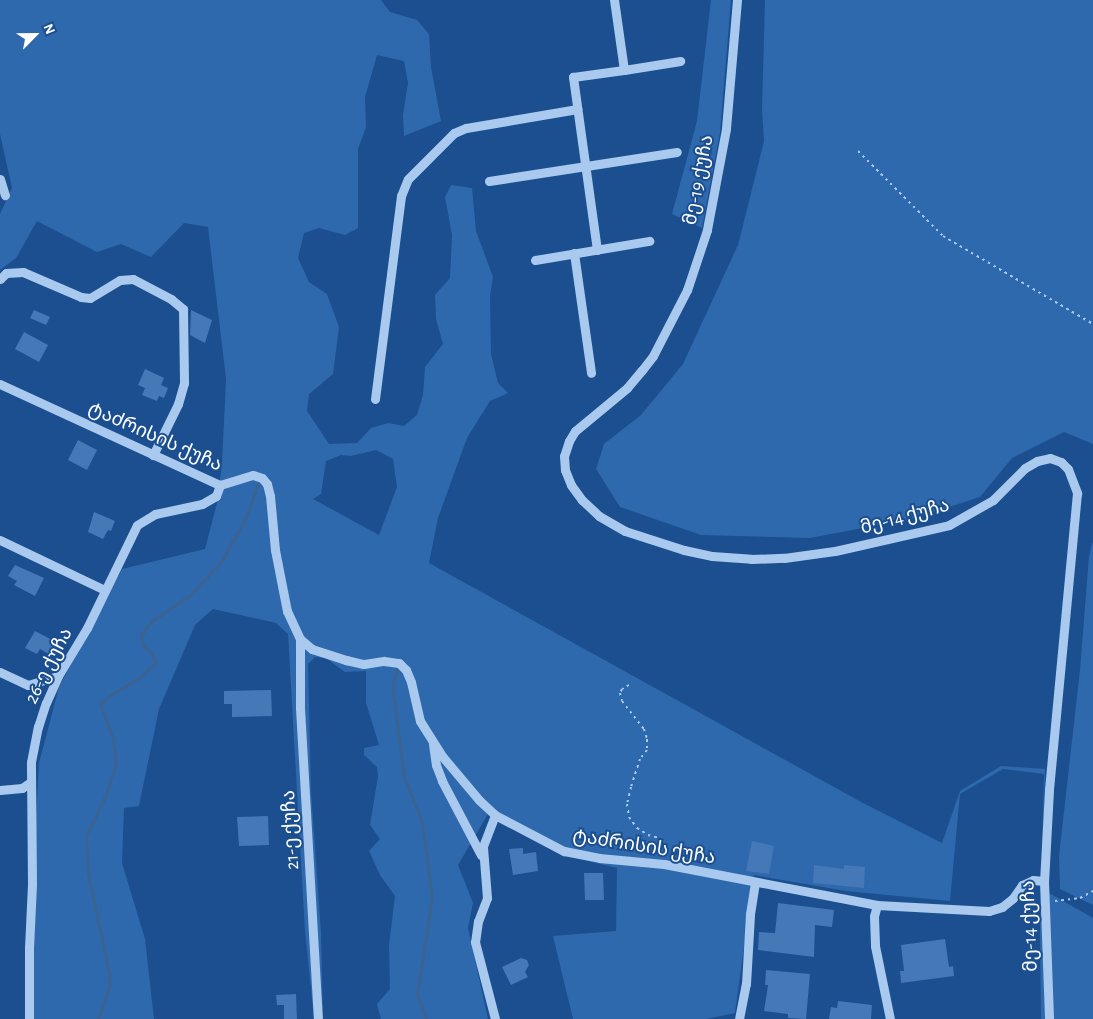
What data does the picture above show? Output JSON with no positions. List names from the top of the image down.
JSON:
{
  "streets": {
    "street": [
      "მე-19 ქუჩა",
      "ტაძრისის ქუჩა",
      "მე-14 ქუჩა",
      "26-ე ქუჩა",
      "21-ე ქუჩა"
    ]
  },
  "crossings": [
    ["მე-19 ქუჩა", "მე-14 ქუჩა"],
    ["ტაძრისის ქუჩა", "მე-14 ქუჩა"],
    ["ტაძრისის ქუჩა", "26-ე ქუჩა"],
    ["ტაძრისის ქუჩა", "21-ე ქუჩა"]
  ],
  "north": "top right"
}
